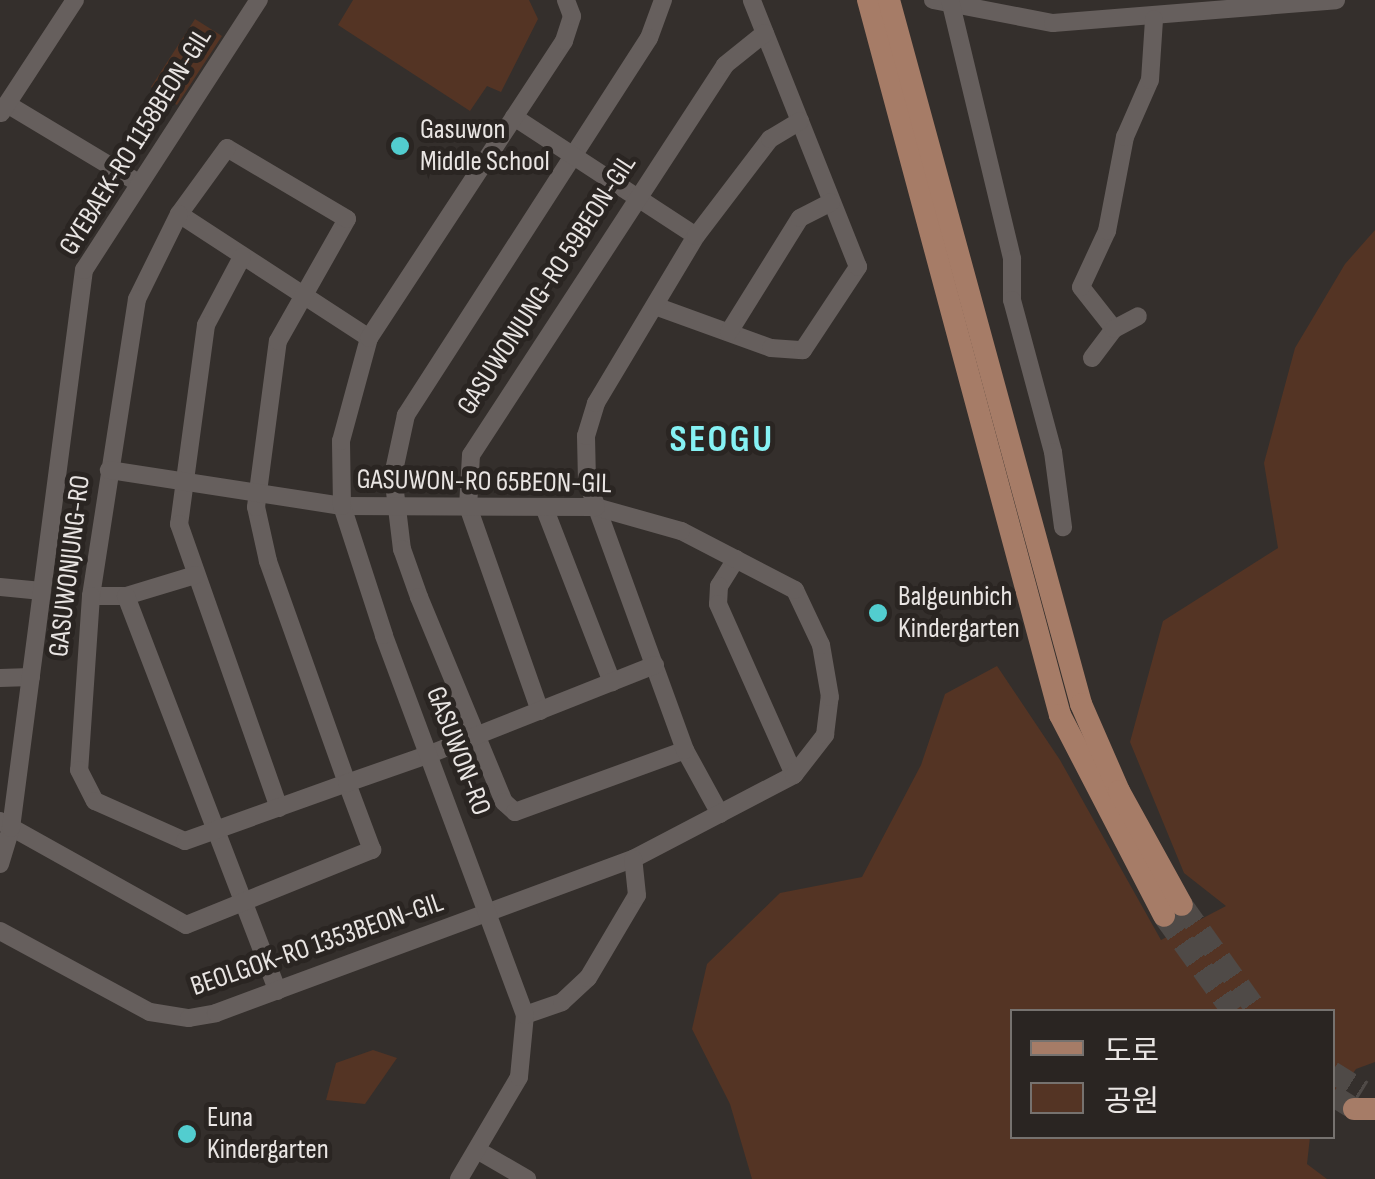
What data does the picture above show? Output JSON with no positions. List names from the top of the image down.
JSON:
{
  "streets": {
    "street": [
      "GYEBAEK-RO 1158BEON-GIL",
      "GASUWONJUNG-RO 59BEON-GIL",
      "GASUWON-RO 65BEON-GIL",
      "GASUWONJUNG-RO",
      "GASUWON-RO",
      "BEOLGOK-RO 1353BEON-GIL"
    ]
  },
  "crossings": [
    ["GASUWONJUNG-RO 59BEON-GIL", "GASUWON-RO 65BEON-GIL"],
    ["GASUWONJUNG-RO 59BEON-GIL", "GASUWONJUNG-RO"],
    ["GASUWON-RO 65BEON-GIL", "GASUWON-RO"],
    ["GASUWON-RO 65BEON-GIL", "BEOLGOK-RO 1353BEON-GIL"],
    ["GASUWONJUNG-RO", "GASUWON-RO"],
    ["GASUWON-RO", "BEOLGOK-RO 1353BEON-GIL"]
  ],
  "districts": ["SEOGU"],
  "places": ["Gasuwon Middle School", "Balgeunbich Kindergarten", "Euna Kindergarten"],
  "legend": ["도로", "공원"]
}
